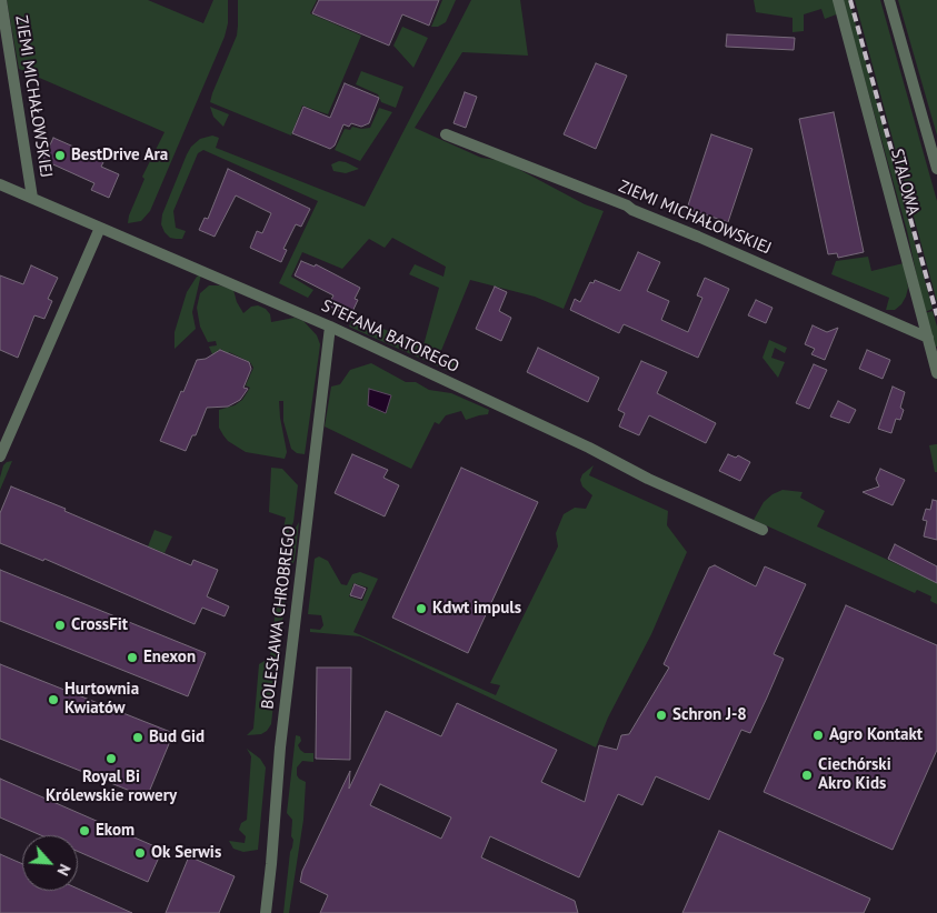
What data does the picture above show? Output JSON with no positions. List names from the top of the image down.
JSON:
{
  "streets": {
    "street": [
      "ZIEMI MICHAŁOWSKIEJ",
      "STALOWA",
      "STEFANA BATOREGO",
      "BOLESŁAWA CHROBREGO"
    ]
  },
  "crossings": [
    ["ZIEMI MICHAŁOWSKIEJ", "STALOWA"],
    ["ZIEMI MICHAŁOWSKIEJ", "STEFANA BATOREGO"],
    ["STEFANA BATOREGO", "BOLESŁAWA CHROBREGO"]
  ],
  "places": [
    "BestDrive Ara",
    "Kdwt impuls",
    "CrossFit",
    "Enexon",
    "Hurtownia Kwiatów",
    "Schron J-8",
    "Agro Kontakt",
    "Bud Gid",
    "Royal Bi Królewskie rowery",
    "Ciechórski Akro Kids",
    "Ekom",
    "Ok Serwis"
  ],
  "north": "bottom right"
}
